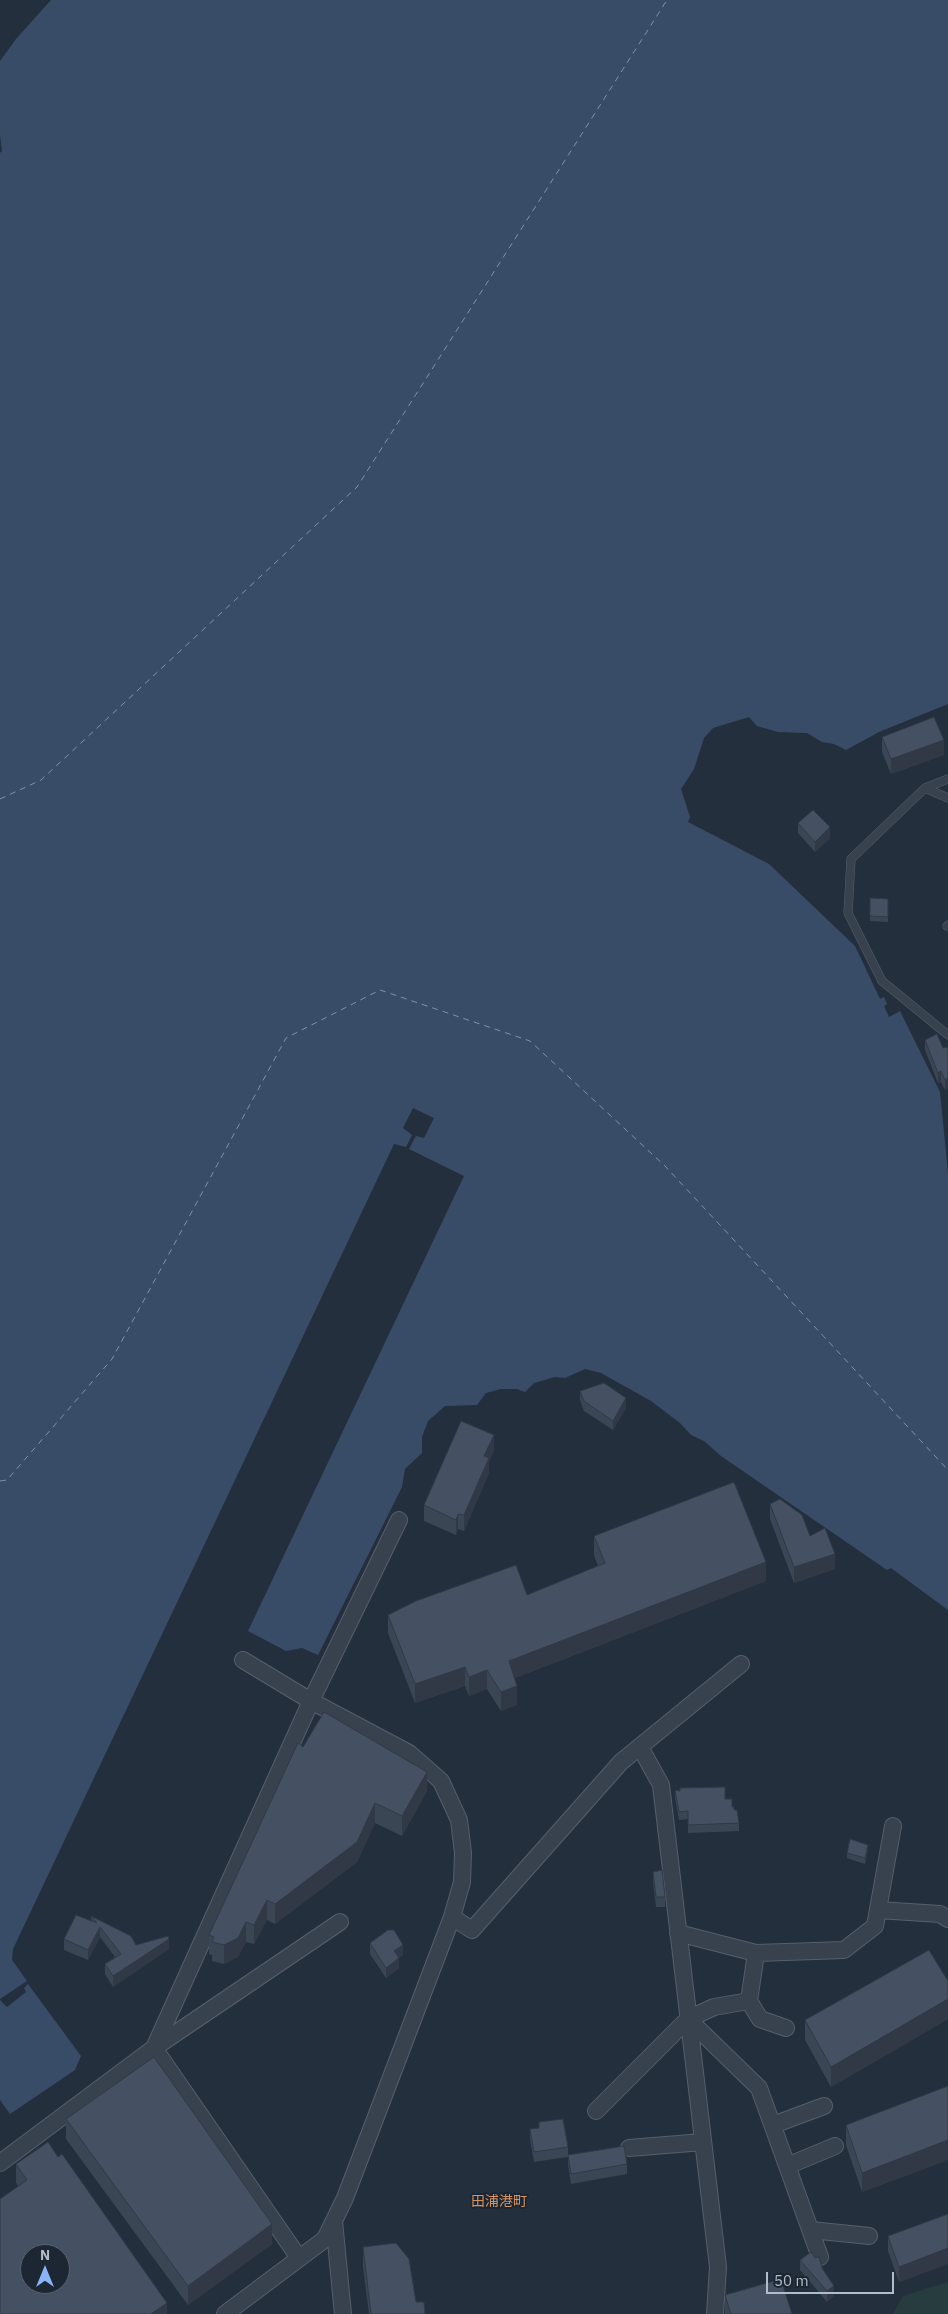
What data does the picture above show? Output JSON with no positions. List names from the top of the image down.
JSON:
{
  "districts": ["田浦港町"],
  "scale_bar": "50 m",
  "north": "top"
}
